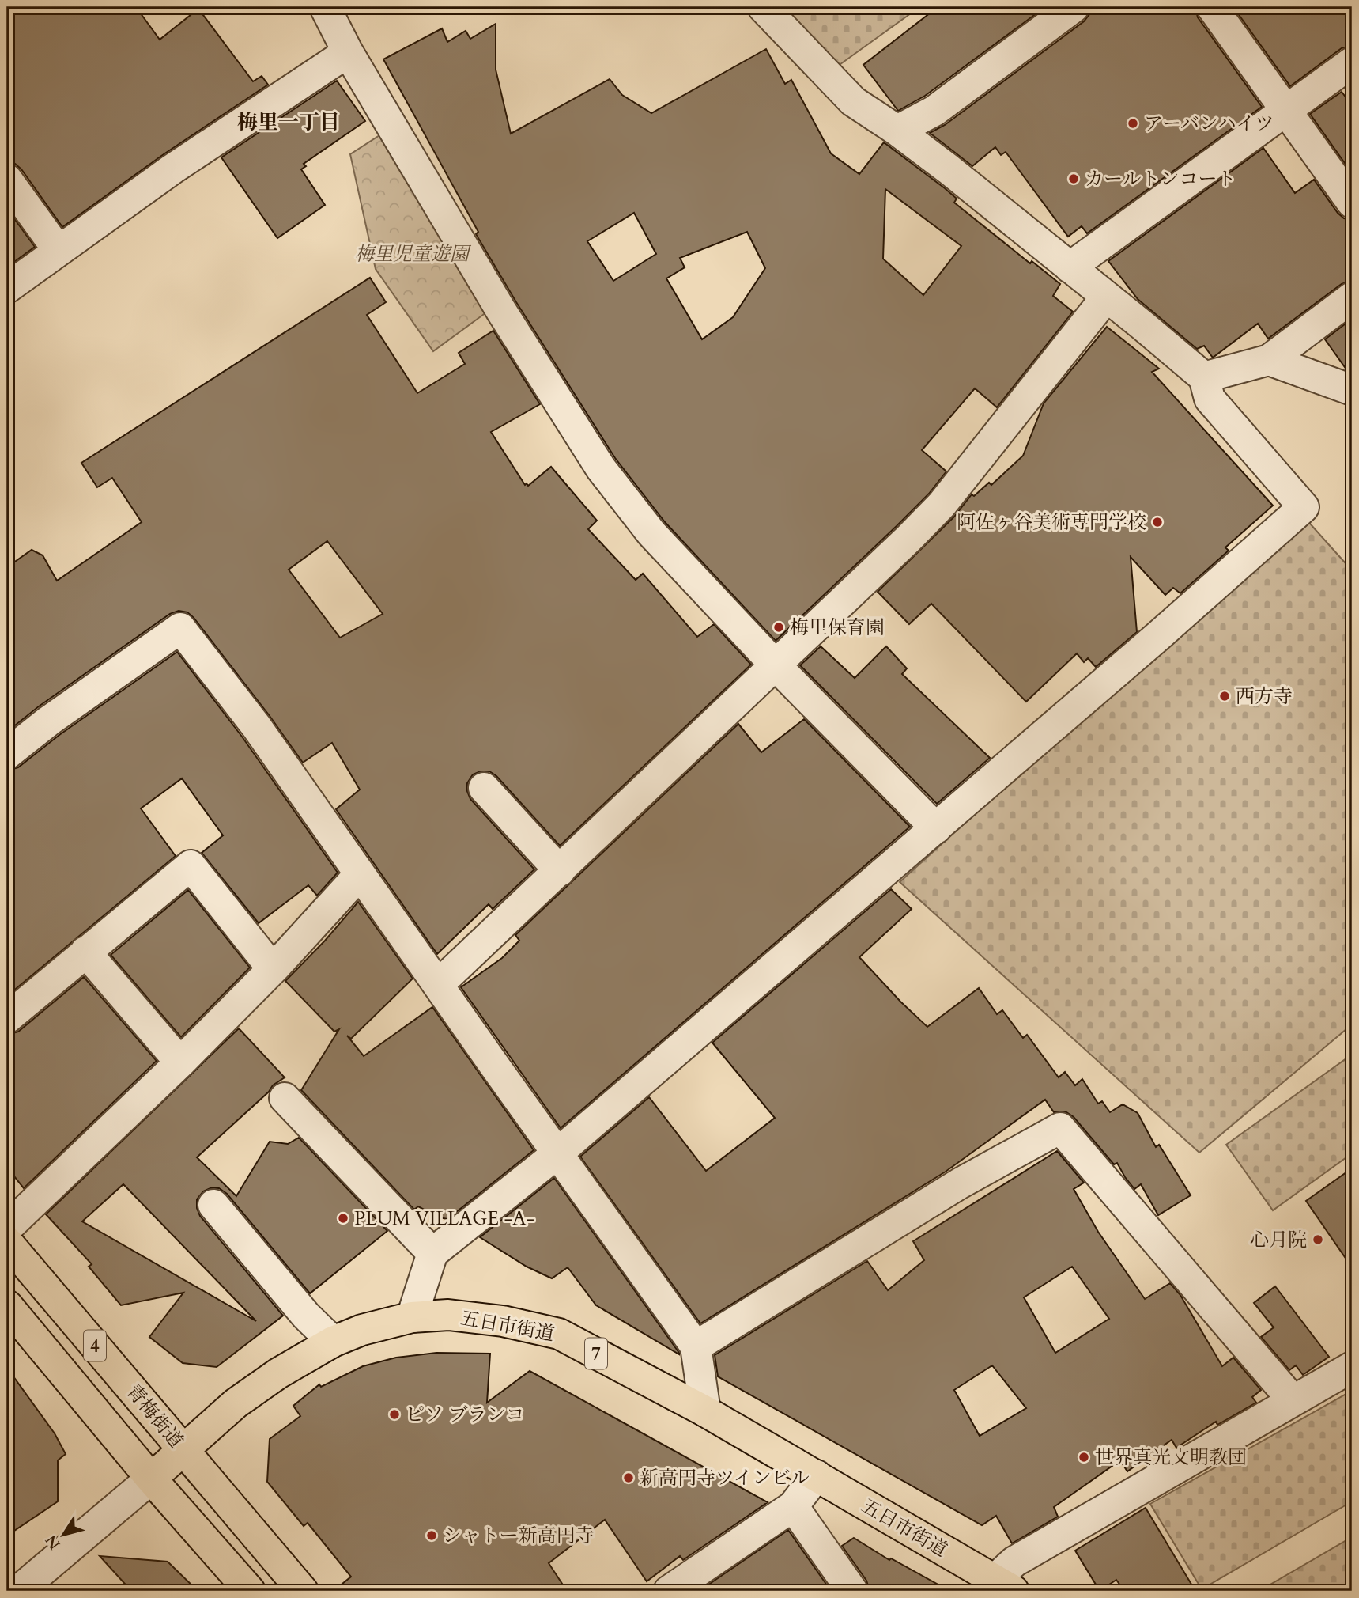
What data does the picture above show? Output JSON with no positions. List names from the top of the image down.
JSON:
{
  "streets": {
    "main road": [
      "五日市街道",
      "4",
      "7",
      "青梅街道"
    ]
  },
  "crossings": [
    ["五日市街道", "4"],
    ["五日市街道", "青梅街道"]
  ],
  "districts": ["梅里一丁目"],
  "parks": ["梅里児童遊園"],
  "places": [
    "アーバンハイツ",
    "カールトンコート",
    "阿佐ヶ谷美術専門学校",
    "梅里保育園",
    "西方寺",
    "PLUM VILLAGE -A-",
    "心月院",
    "ピソ ブランコ",
    "世界真光文明教団",
    "新高円寺ツインビル",
    "シャトー新高円寺"
  ],
  "north": "bottom left"
}
